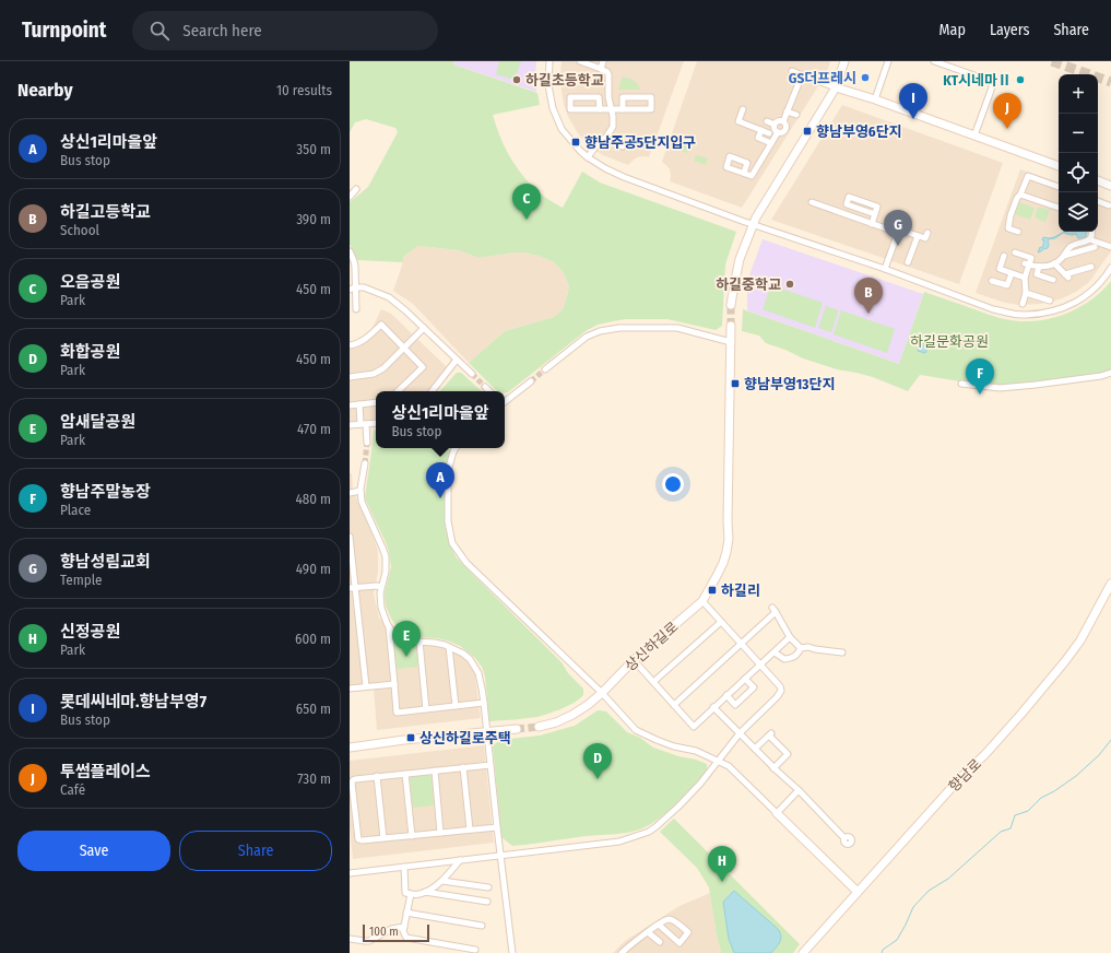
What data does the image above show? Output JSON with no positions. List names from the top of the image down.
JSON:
{
  "streets": {
    "street": ["상신하길로", "향남로"]
  },
  "parks": ["하길문화공원"],
  "places": {
    "other": [
      "GS더프레시",
      "하길초등학교",
      "KT시네마Ⅱ",
      "하길중학교"
    ],
    "transit": [
      "향남부영6단지",
      "향남주공5단지입구",
      "향남부영13단지",
      "하길리",
      "상신하길로주택"
    ]
  },
  "scale_bar": "100 m",
  "page": {
    "header": "Turnpoint",
    "search": "Search here",
    "nav": ["Map", "Layers", "Share"],
    "heading": ["Nearby", "10 results"],
    "map_buttons": ["+", "−"],
    "pins": [
      "I",
      "J",
      "C",
      "G",
      "B",
      "F",
      "A",
      "E",
      "D",
      "H"
    ],
    "list": [
      {
        "mark": "A",
        "name": "상신1리마을앞",
        "note": "Bus stop",
        "value": "350 m"
      },
      {
        "mark": "B",
        "name": "하길고등학교",
        "note": "School",
        "value": "390 m"
      },
      {
        "mark": "C",
        "name": "오음공원",
        "note": "Park",
        "value": "450 m"
      },
      {
        "mark": "D",
        "name": "화합공원",
        "note": "Park",
        "value": "450 m"
      },
      {
        "mark": "E",
        "name": "암새달공원",
        "note": "Park",
        "value": "470 m"
      },
      {
        "mark": "F",
        "name": "향남주말농장",
        "note": "Place",
        "value": "480 m"
      },
      {
        "mark": "G",
        "name": "향남성림교회",
        "note": "Temple",
        "value": "490 m"
      },
      {
        "mark": "H",
        "name": "신정공원",
        "note": "Park",
        "value": "600 m"
      },
      {
        "mark": "I",
        "name": "롯데씨네마.향남부영7",
        "note": "Bus stop",
        "value": "650 m"
      },
      {
        "mark": "J",
        "name": "투썸플레이스",
        "note": "Café",
        "value": "730 m"
      }
    ],
    "popup": ["상신1리마을앞", "Bus stop"],
    "buttons": ["Save", "Share"],
    "scale": "100 m"
  }
}
